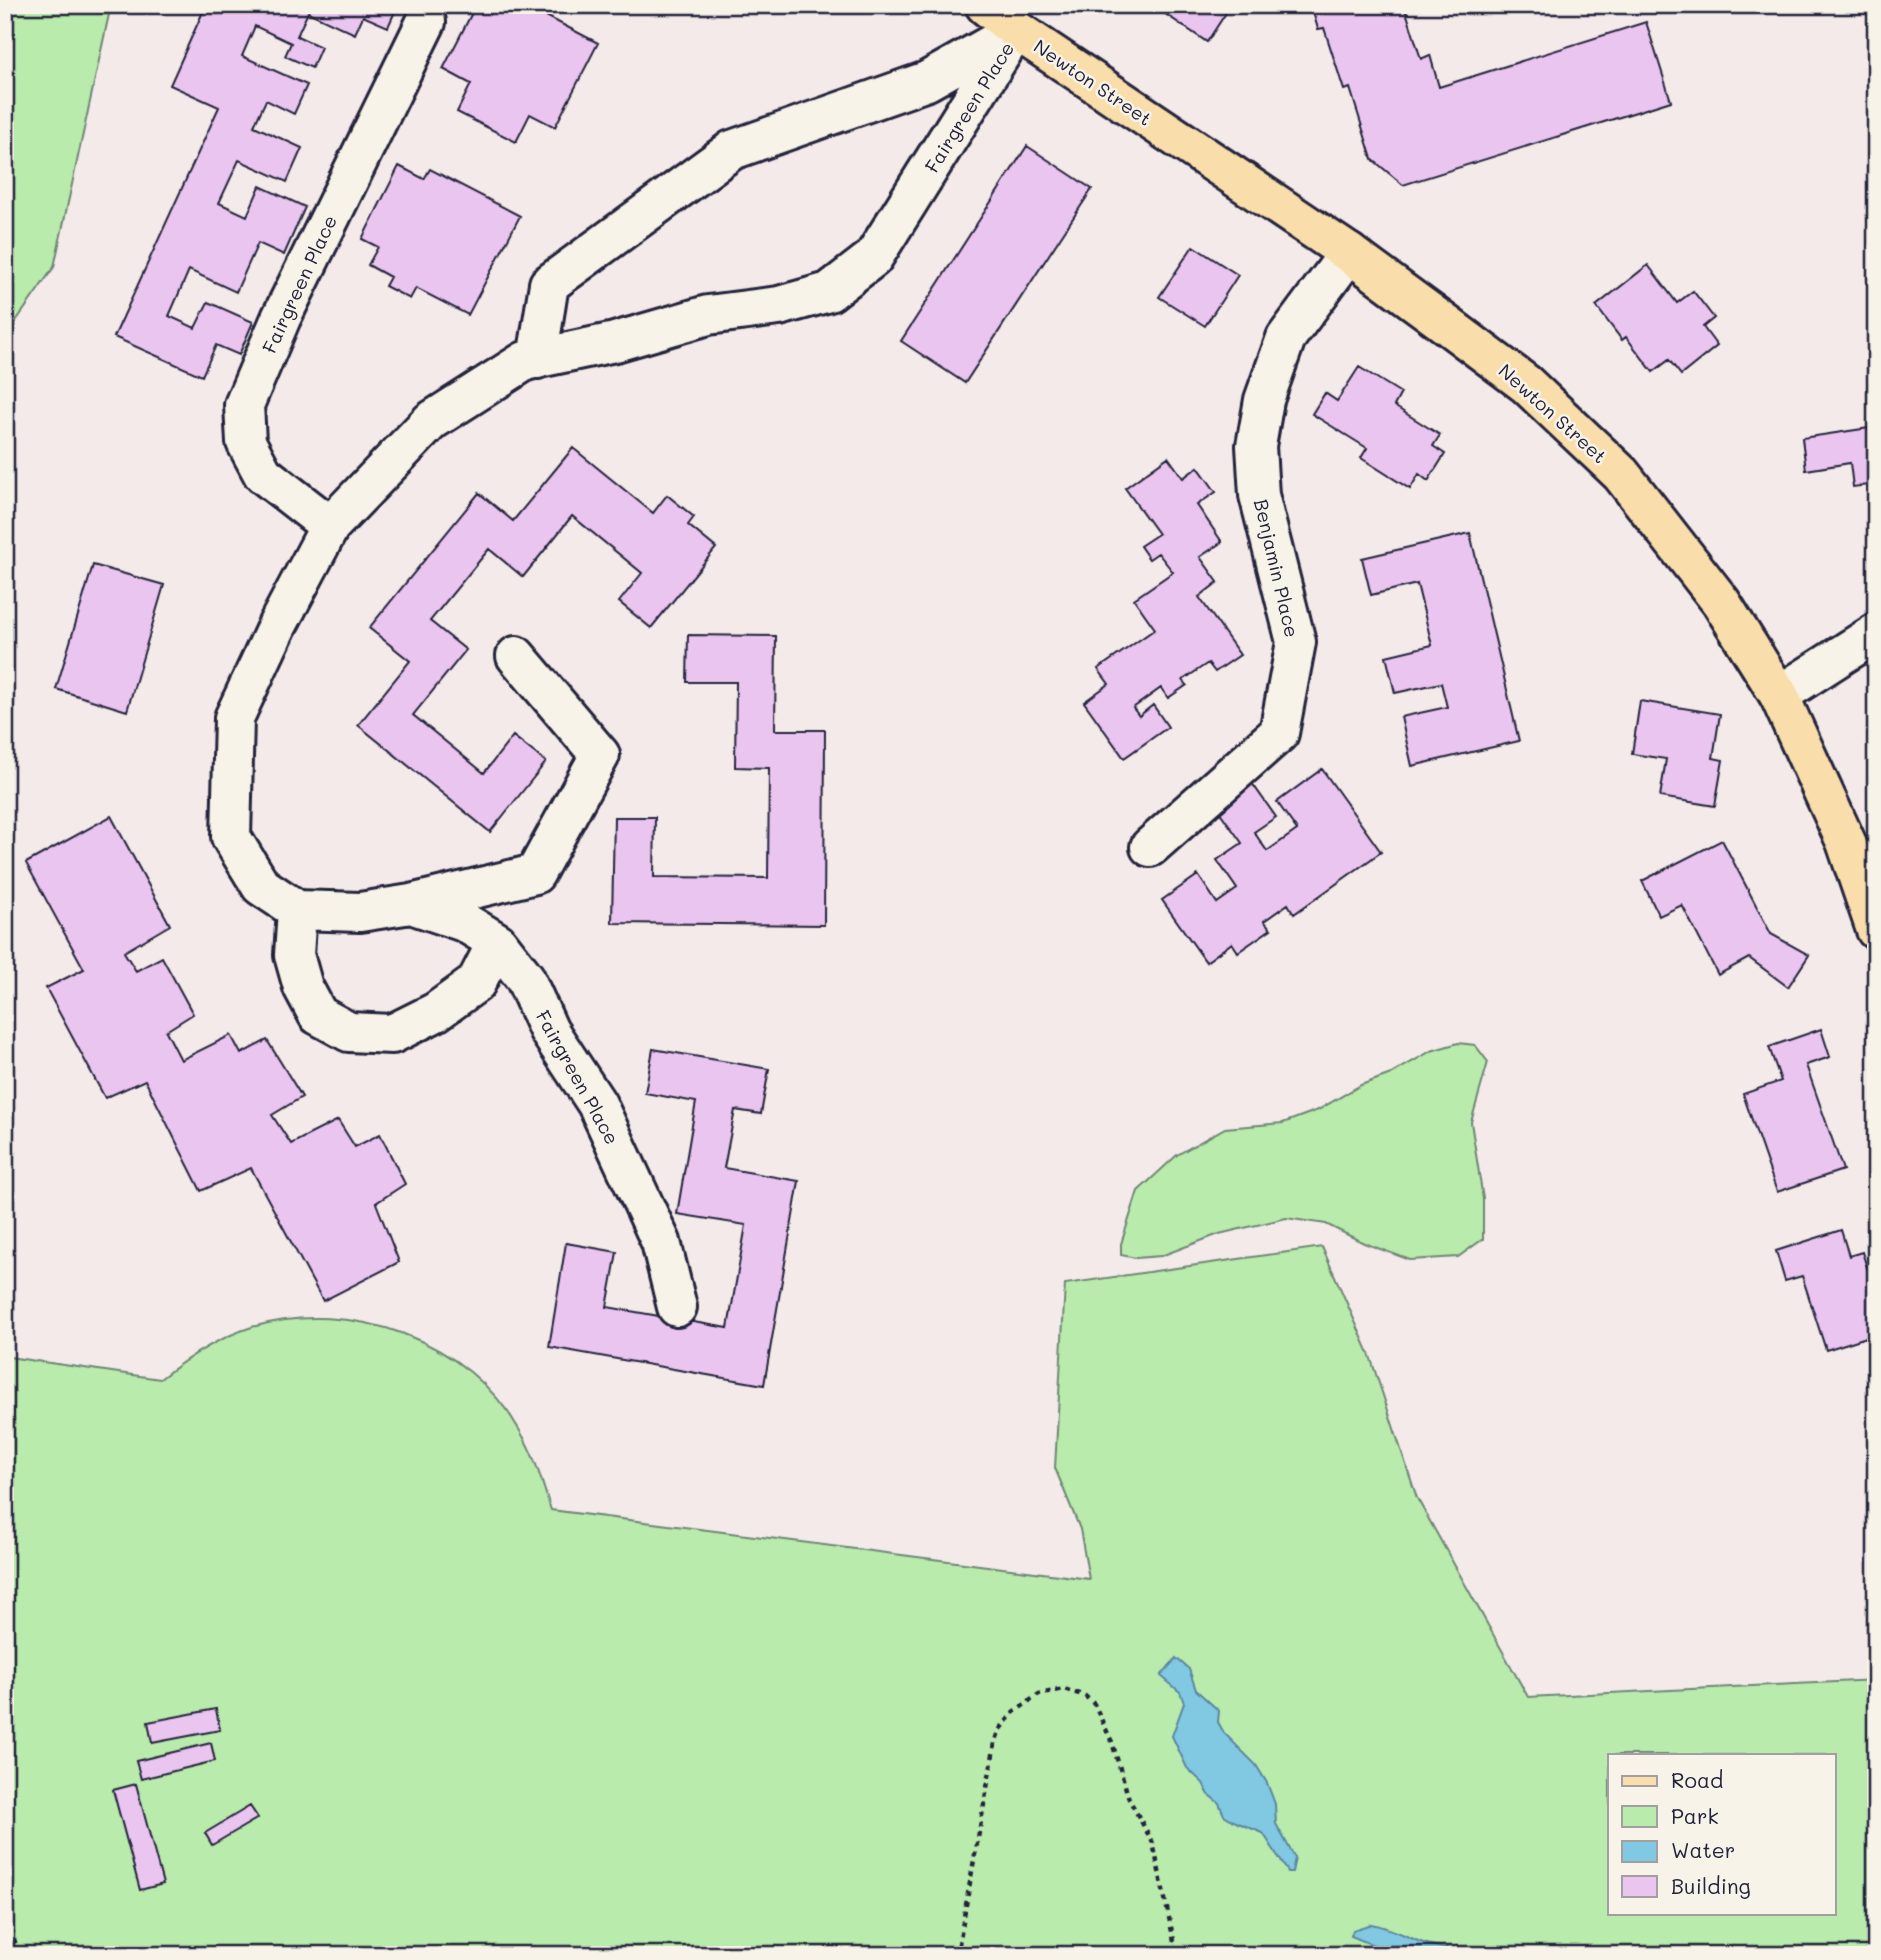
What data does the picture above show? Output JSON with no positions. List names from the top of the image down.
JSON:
{
  "streets": {
    "main road": ["Newton Street"],
    "street": ["Fairgreen Place", "Benjamin Place"]
  },
  "crossings": [
    ["Newton Street", "Fairgreen Place"],
    ["Newton Street", "Benjamin Place"]
  ],
  "legend": [
    "Road",
    "Park",
    "Water",
    "Building"
  ]
}
